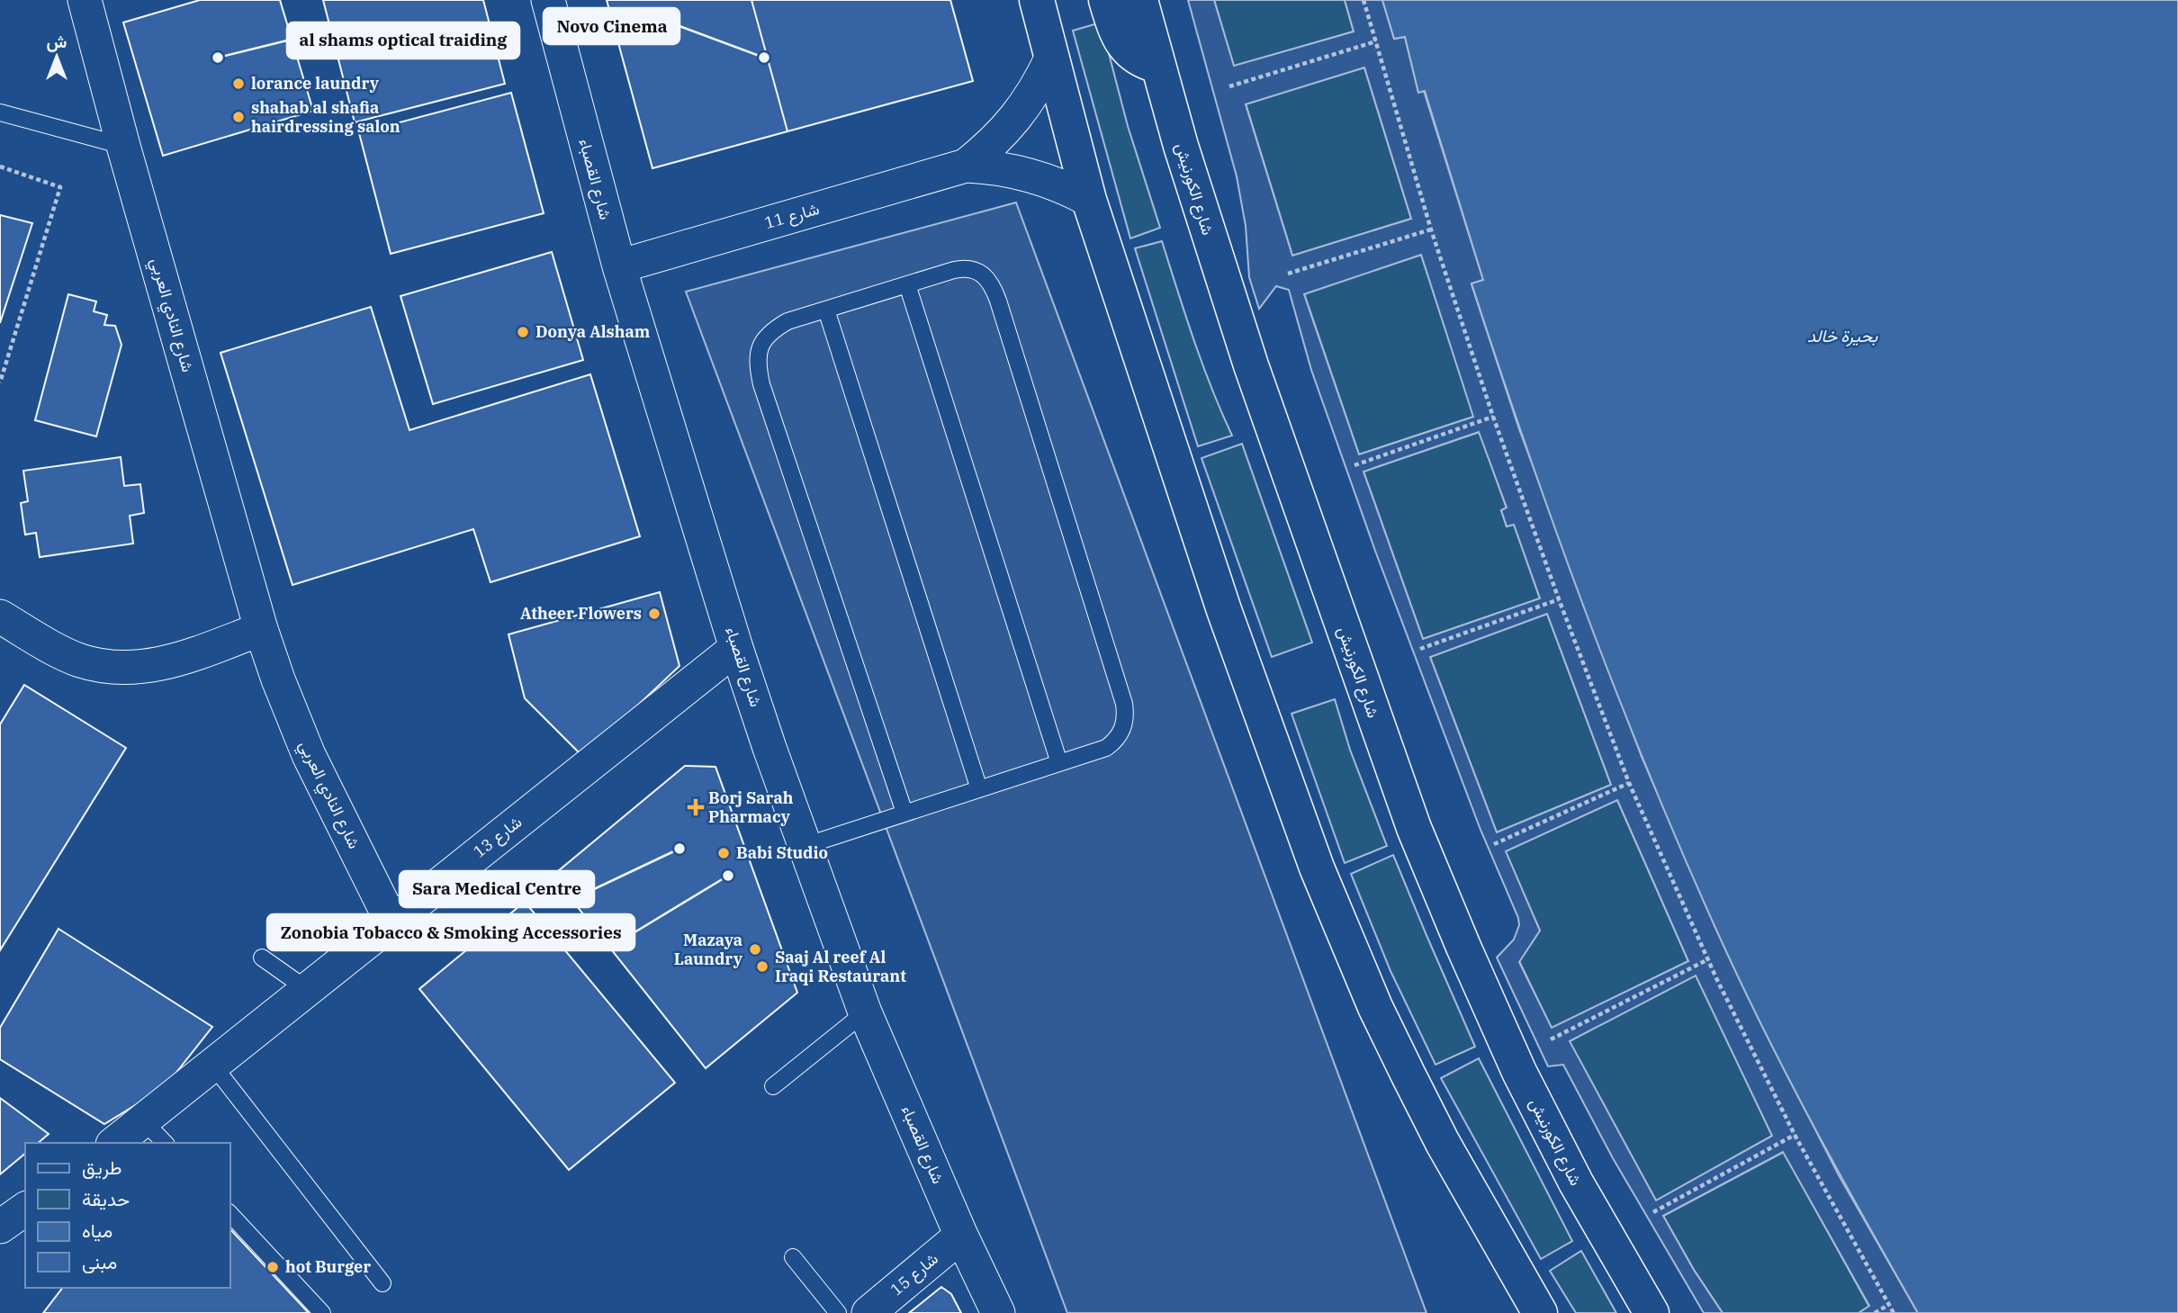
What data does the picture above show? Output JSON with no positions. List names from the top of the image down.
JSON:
{
  "streets": {
    "main road": ["شارع الكورنيش"],
    "street": [
      "شارع القصباء",
      "شارع 11",
      "شارع النادي العربي",
      "شارع 13",
      "شارع 15"
    ]
  },
  "crossings": [
    ["شارع القصباء", "شارع 11"],
    ["شارع القصباء", "شارع 13"],
    ["شارع القصباء", "شارع 15"],
    ["شارع النادي العربي", "شارع 13"]
  ],
  "water": ["بحيرة خالد"],
  "places": {
    "other": [
      "al shams optical traiding",
      "Novo Cinema",
      "lorance laundry",
      "shahab al shafia hairdressing salon",
      "Donya Alsham",
      "Atheer Flowers",
      "Sara Medical Centre",
      "Babi Studio",
      "Zonobia Tobacco & Smoking Accessories",
      "Mazaya Laundry",
      "Saaj Al reef Al Iraqi Restaurant",
      "hot Burger"
    ],
    "health": ["Borj Sarah Pharmacy"]
  },
  "legend": [
    "طريق",
    "حديقة",
    "مياه",
    "مبنى"
  ],
  "north": "top"
}
